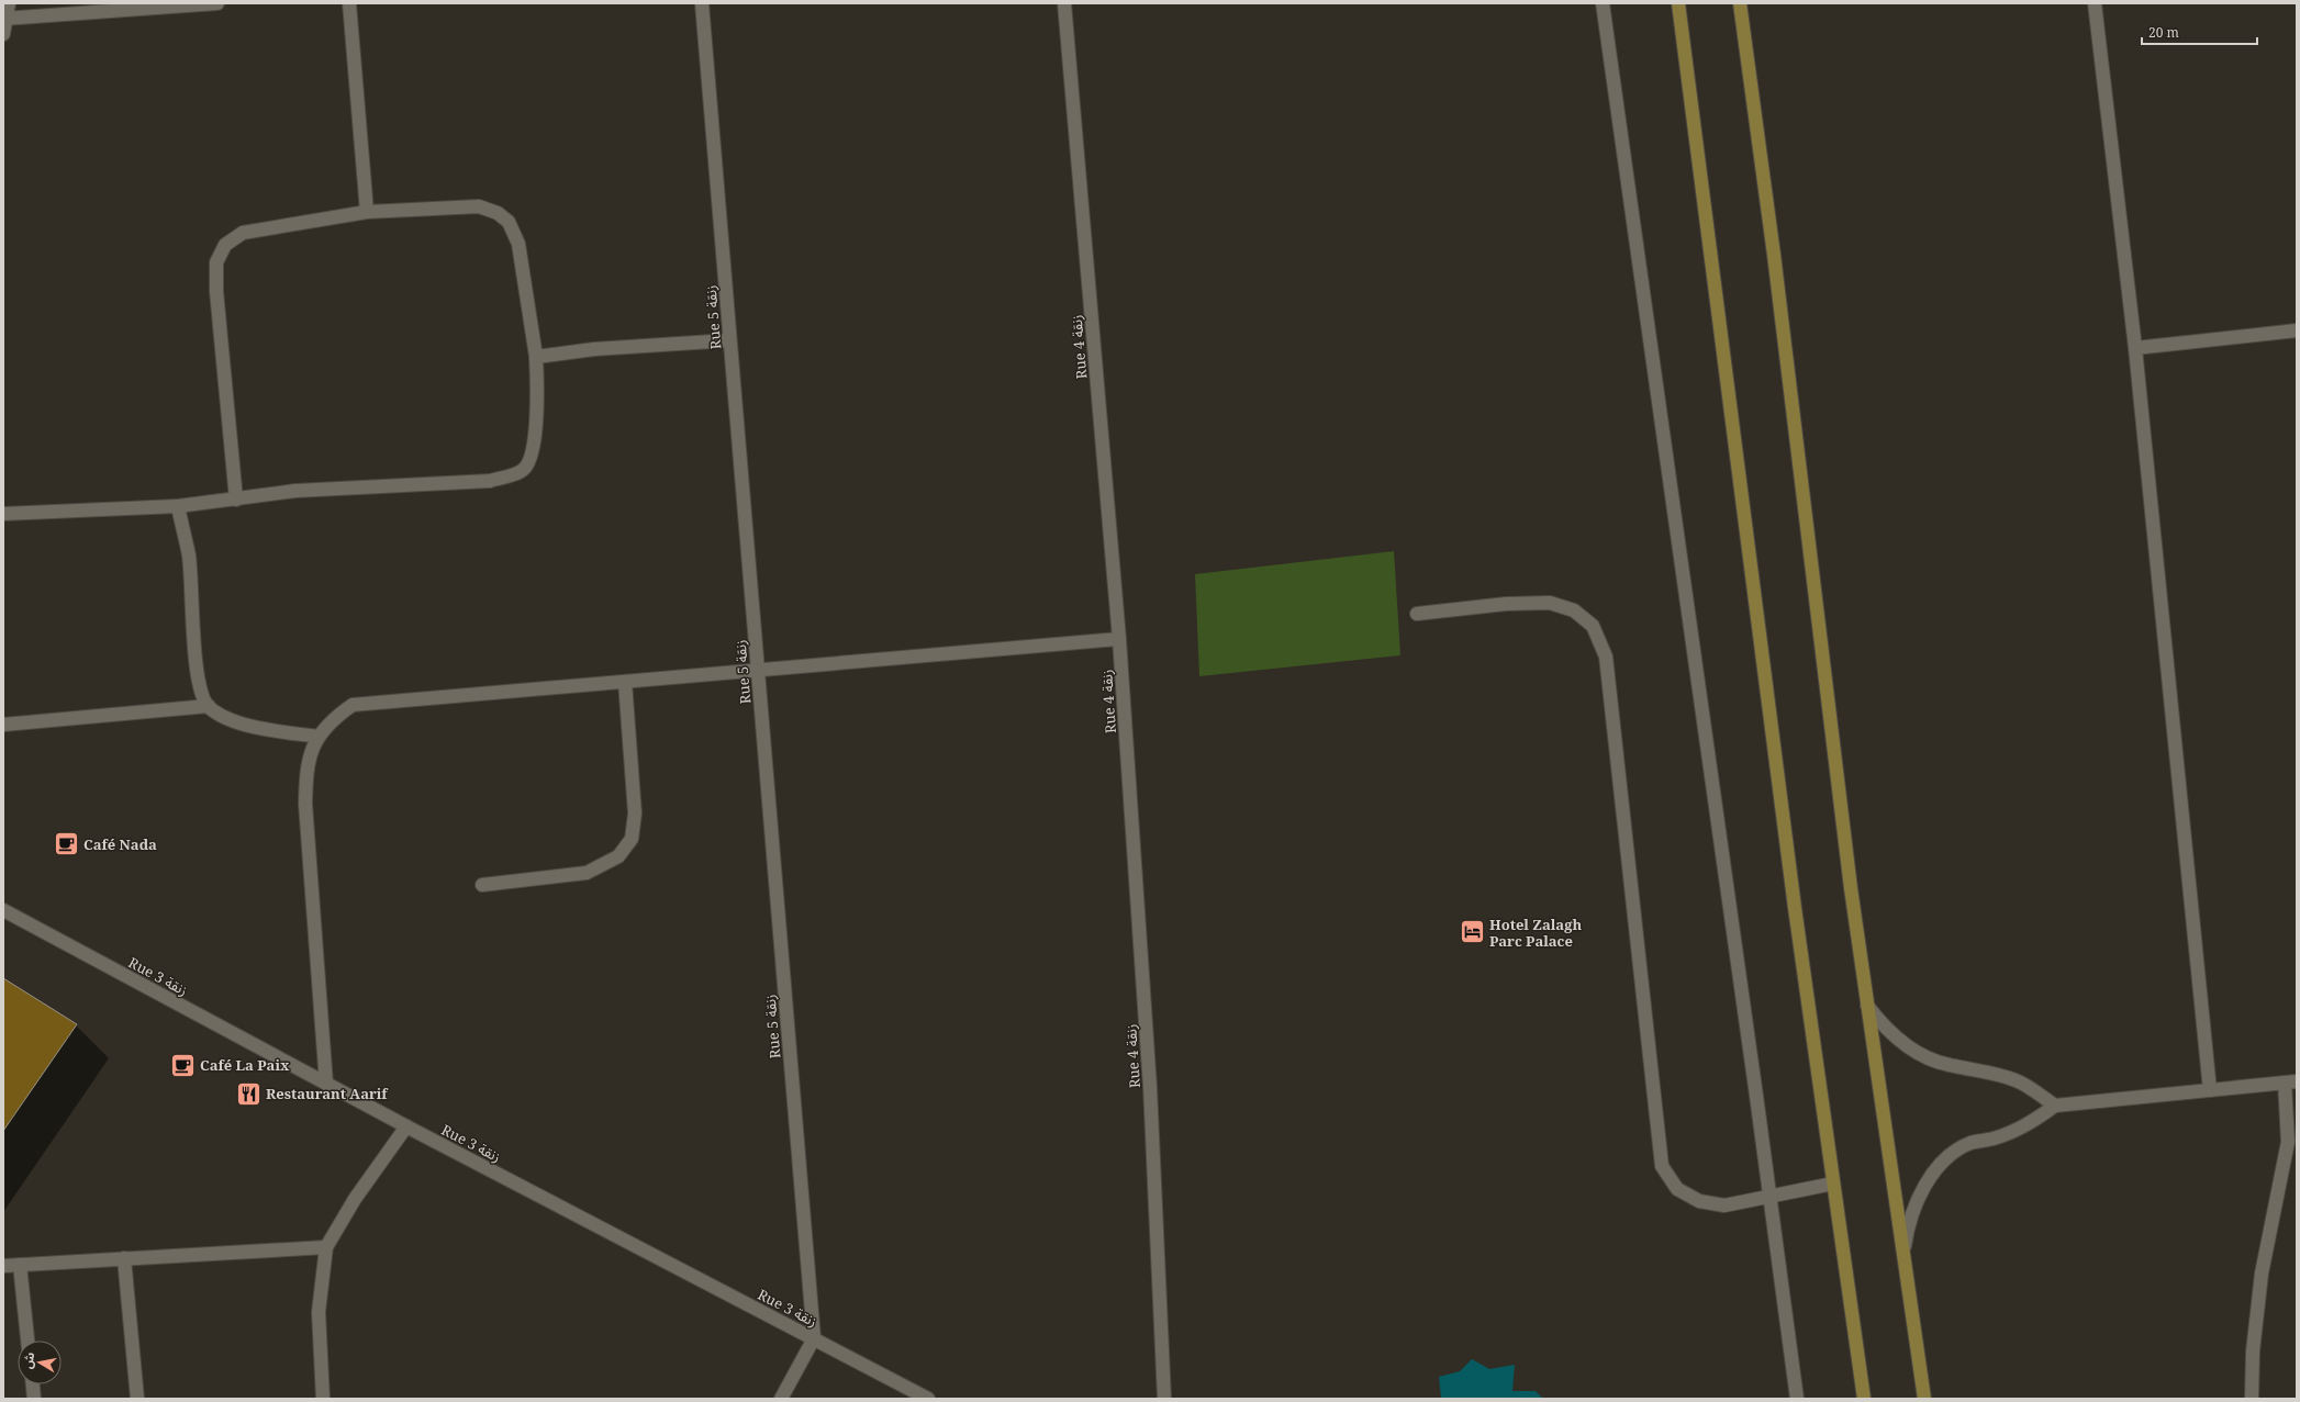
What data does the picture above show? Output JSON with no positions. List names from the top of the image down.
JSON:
{
  "streets": {
    "street": ["Rue 5 زنقة", "Rue 4 زنقة", "Rue 3 زنقة"]
  },
  "crossings": [
    ["Rue 5 زنقة", "Rue 3 زنقة"]
  ],
  "places": {
    "cafe": ["Café Nada", "Café La Paix"],
    "hotel": ["Hotel Zalagh Parc Palace"],
    "restaurant": ["Restaurant Aarif"]
  },
  "scale_bar": "20 m",
  "north": "left"
}
